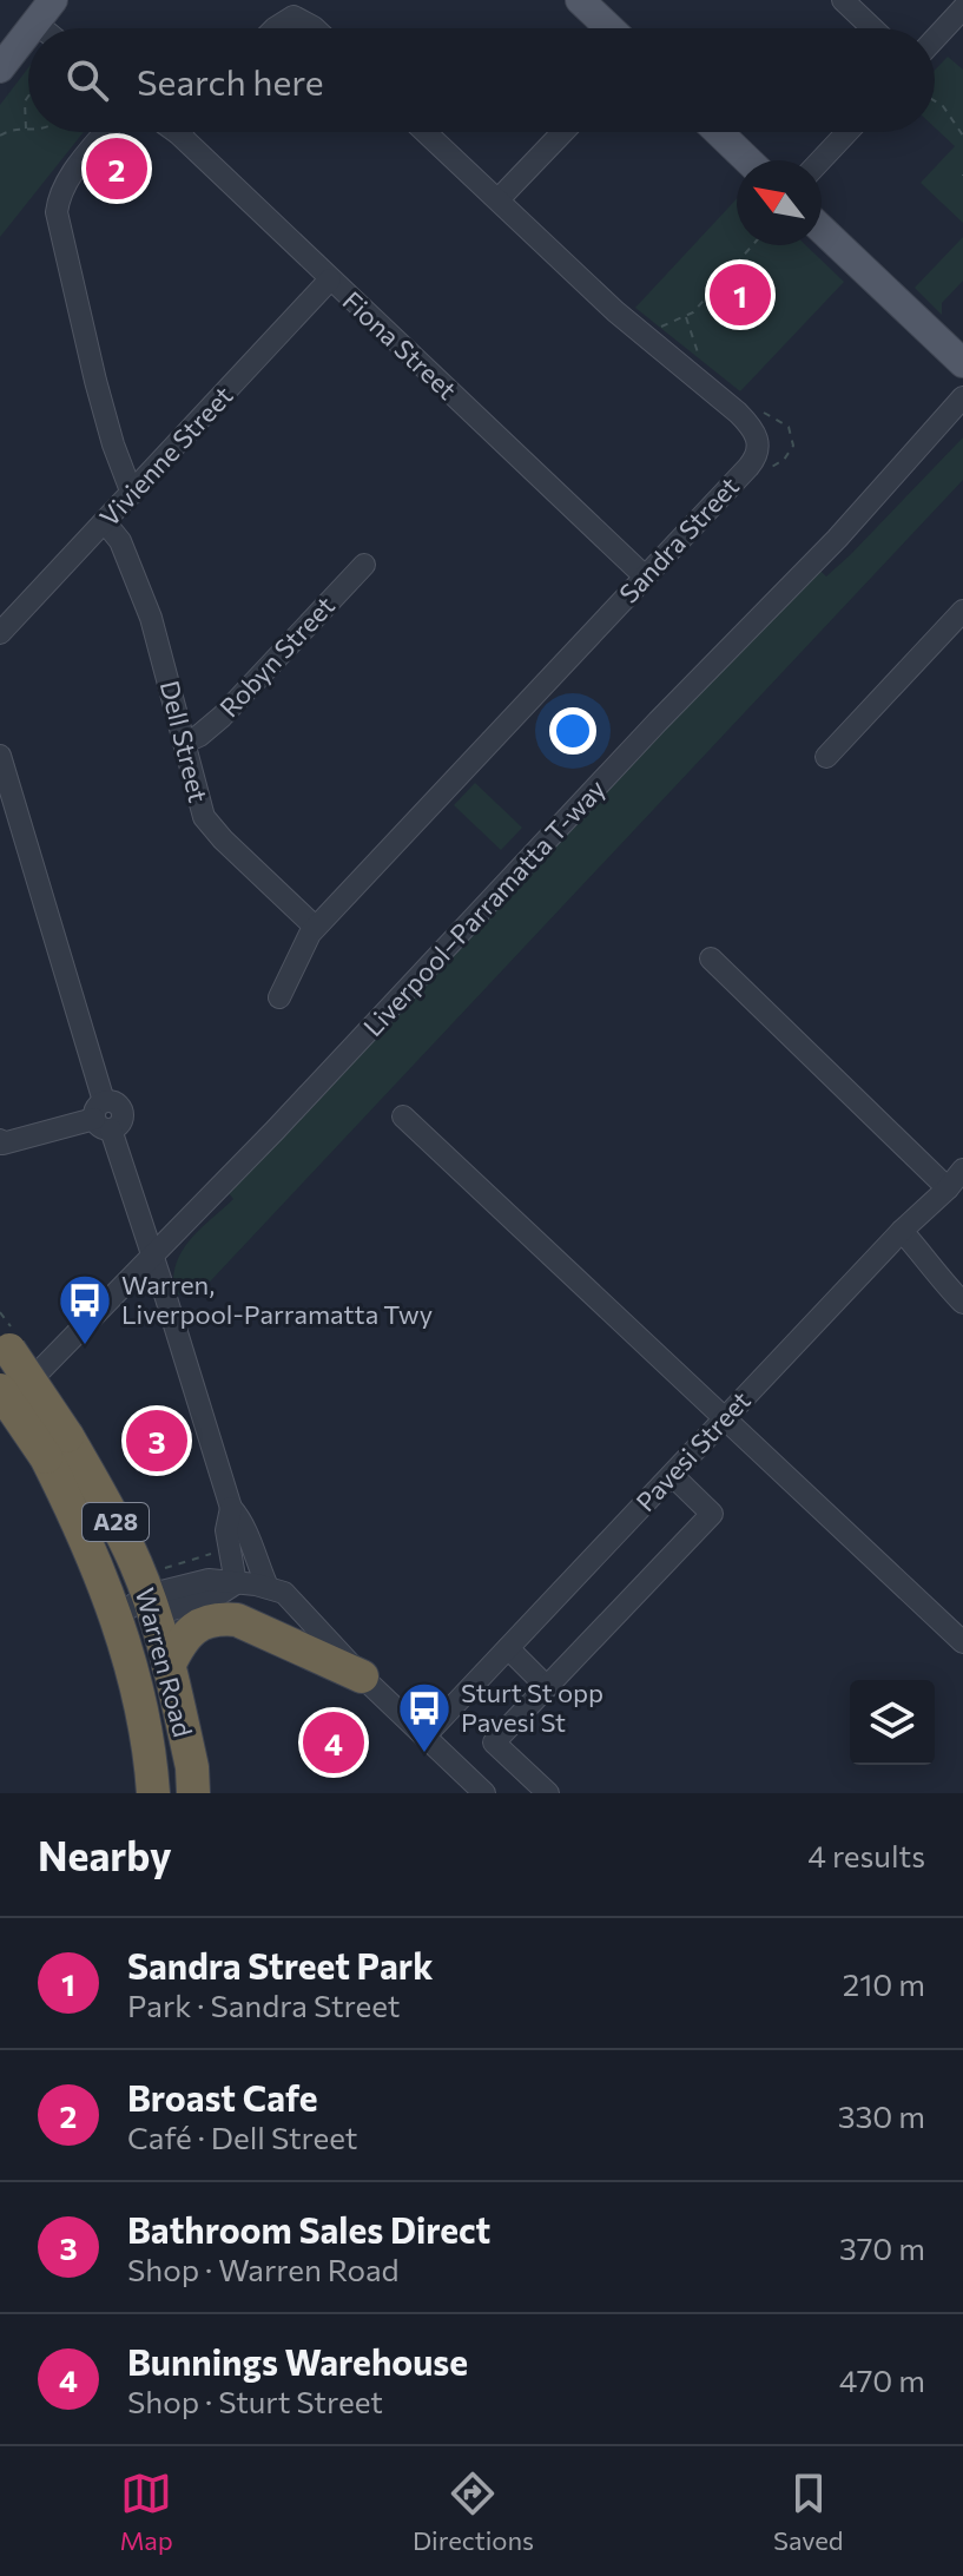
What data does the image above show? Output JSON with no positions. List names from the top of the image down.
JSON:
{
  "streets": {
    "highway": ["A28", "Warren Road"],
    "street": [
      "Fiona Street",
      "Vivienne Street",
      "Sandra Street",
      "Robyn Street",
      "Dell Street",
      "Liverpool–Parramatta T-way",
      "Pavesi Street"
    ]
  },
  "crossings": [
    ["Fiona Street", "Vivienne Street"],
    ["Fiona Street", "Sandra Street"],
    ["Vivienne Street", "Dell Street"],
    ["Sandra Street", "Dell Street"],
    ["Robyn Street", "Dell Street"],
    ["A28", "Warren Road"]
  ],
  "places": {
    "bus stop": ["Warren, Liverpool-Parramatta Twy", "Sturt St opp Pavesi St"]
  },
  "north": "top left",
  "page": {
    "search": "Search here",
    "pins": [
      "2",
      "1",
      "3",
      "4"
    ],
    "heading": ["Nearby", "4 results"],
    "list": [
      {
        "mark": "1",
        "name": "Sandra Street Park",
        "note": "Park · Sandra Street",
        "value": "210 m"
      },
      {
        "mark": "2",
        "name": "Broast Cafe",
        "note": "Café · Dell Street",
        "value": "330 m"
      },
      {
        "mark": "3",
        "name": "Bathroom Sales Direct",
        "note": "Shop · Warren Road",
        "value": "370 m"
      },
      {
        "mark": "4",
        "name": "Bunnings Warehouse",
        "note": "Shop · Sturt Street",
        "value": "470 m"
      }
    ],
    "nav": ["Map", "Directions", "Saved"]
  }
}
